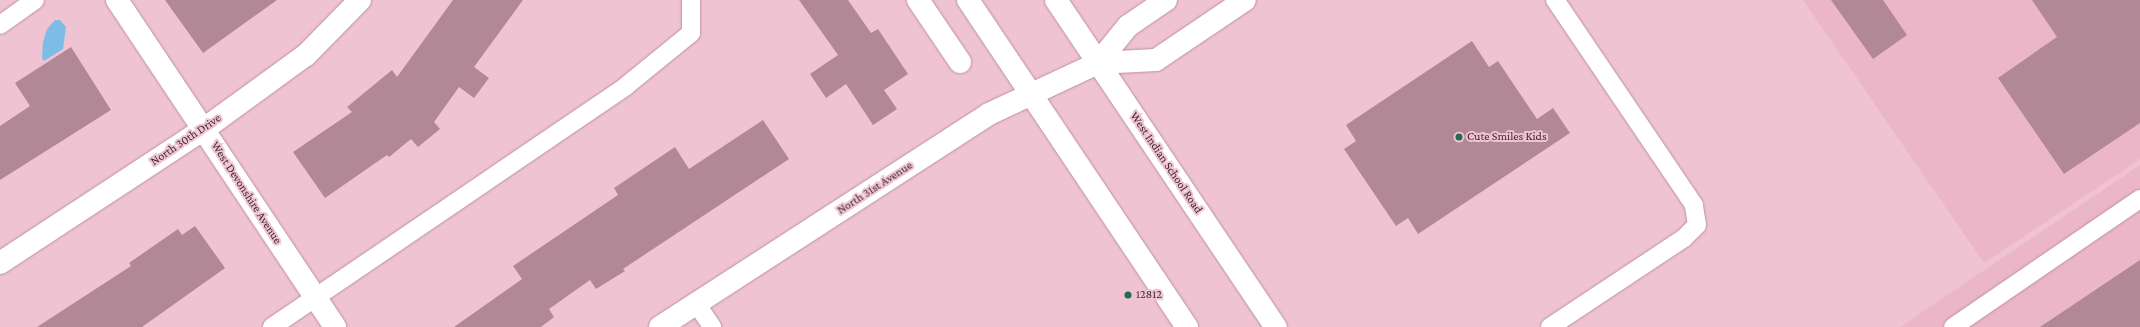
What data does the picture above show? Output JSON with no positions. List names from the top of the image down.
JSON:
{
  "streets": {
    "street": [
      "North 30th Drive",
      "West Indian School Road",
      "North 31st Avenue",
      "West Devonshire Avenue"
    ]
  },
  "crossings": [
    ["North 30th Drive", "West Devonshire Avenue"],
    ["West Indian School Road", "North 31st Avenue"]
  ],
  "places": ["Cute Smiles Kids", "12812"]
}
